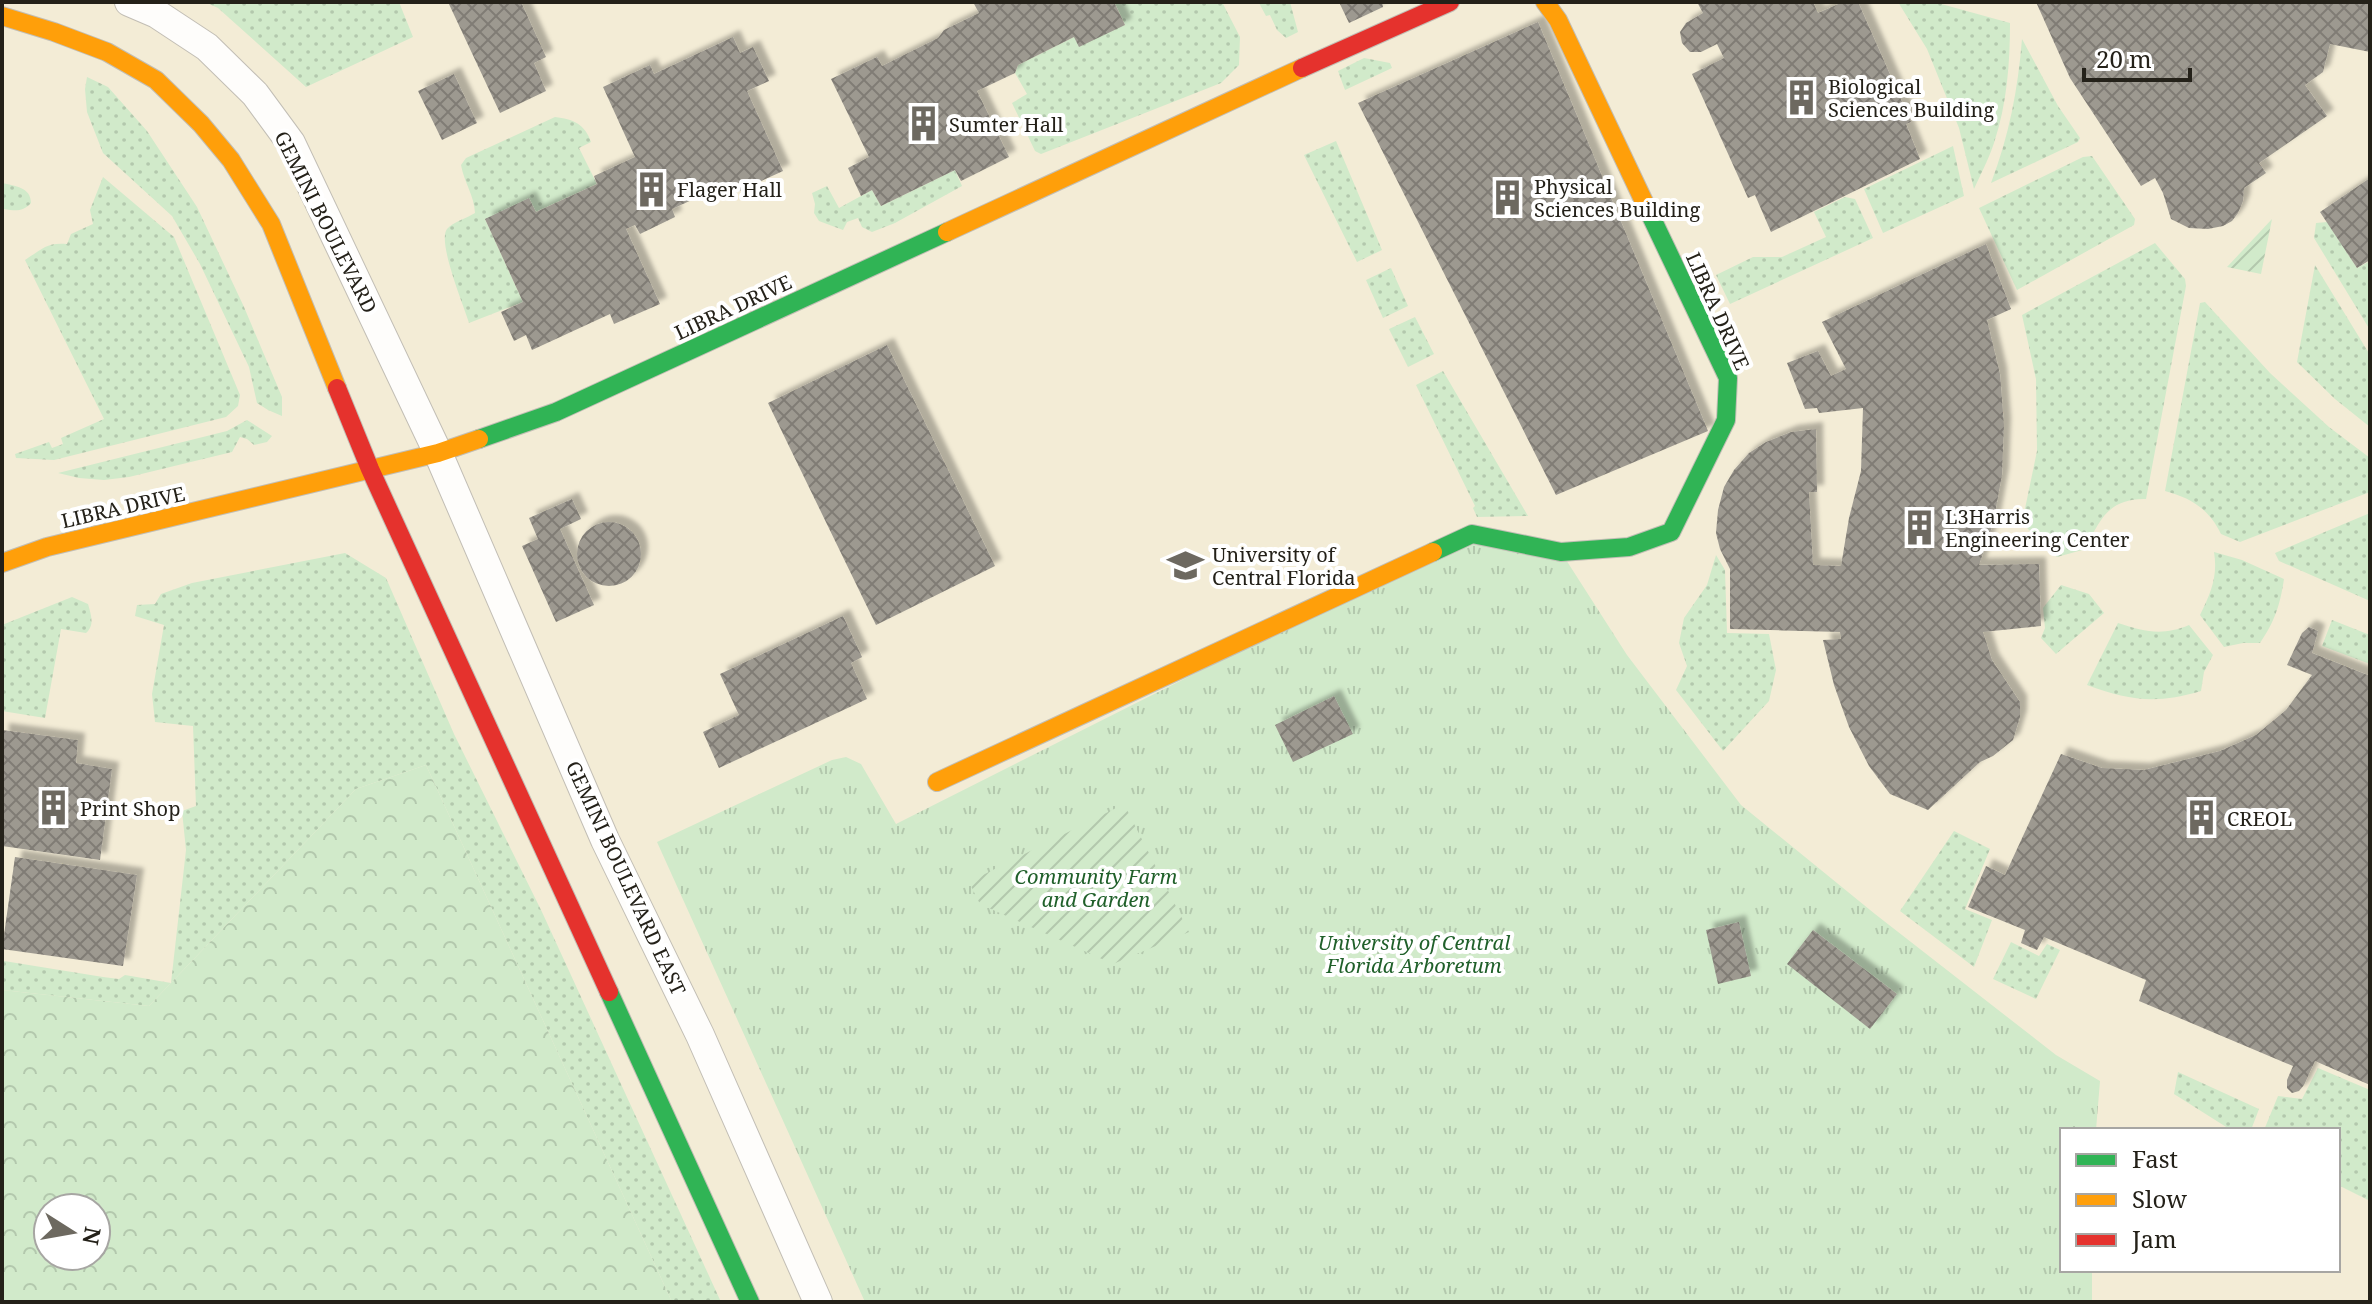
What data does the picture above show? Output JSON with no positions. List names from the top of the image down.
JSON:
{
  "streets": {
    "street": ["GEMINI BOULEVARD", "LIBRA DRIVE", "GEMINI BOULEVARD EAST"]
  },
  "crossings": [
    ["GEMINI BOULEVARD", "LIBRA DRIVE"],
    ["GEMINI BOULEVARD", "GEMINI BOULEVARD EAST"],
    ["LIBRA DRIVE", "GEMINI BOULEVARD EAST"]
  ],
  "parks": ["Community Farm and Garden", "University of Central Florida Arboretum"],
  "places": {
    "building": [
      "Biological Sciences Building",
      "Sumter Hall",
      "Flager Hall",
      "Physical Sciences Building",
      "L3Harris Engineering Center",
      "Print Shop",
      "CREOL"
    ],
    "school or university": ["University of Central Florida"]
  },
  "legend": ["Fast", "Slow", "Jam"],
  "scale_bar": "20 m",
  "north": "right"
}
